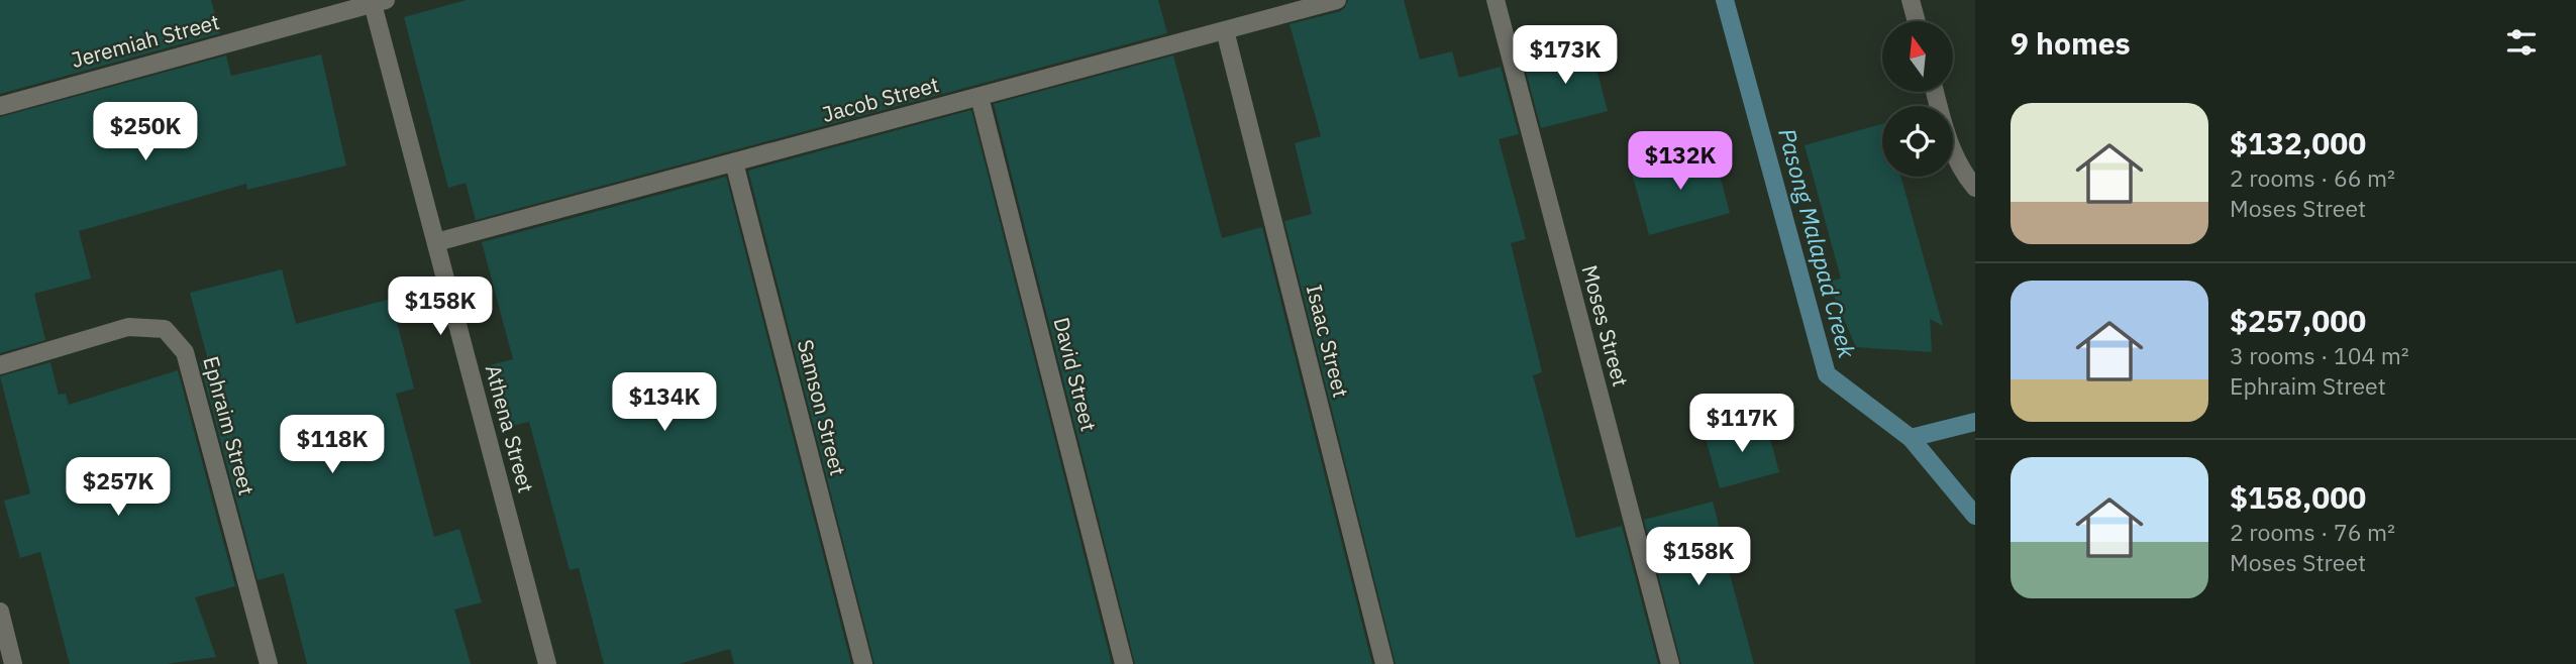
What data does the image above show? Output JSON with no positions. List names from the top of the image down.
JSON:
{
  "streets": {
    "street": [
      "Jeremiah Street",
      "Jacob Street",
      "Moses Street",
      "Isaac Street",
      "David Street",
      "Samson Street",
      "Ephraim Street",
      "Athena Street"
    ]
  },
  "crossings": [
    ["Jeremiah Street", "Athena Street"],
    ["Jacob Street", "Isaac Street"],
    ["Jacob Street", "David Street"],
    ["Jacob Street", "Samson Street"],
    ["Jacob Street", "Athena Street"]
  ],
  "water": ["Pasong Malapad Creek"],
  "north": "top",
  "page": {
    "heading": "9 homes",
    "price": [
      "$173K",
      "$250K",
      "$132K",
      "$158K",
      "$134K",
      "$117K",
      "$118K",
      "$257K",
      "$158K"
    ],
    "list": [
      {
        "name": "$132,000",
        "note": "2 rooms · 66 m² · Moses Street"
      },
      {
        "name": "$257,000",
        "note": "3 rooms · 104 m² · Ephraim Street"
      },
      {
        "name": "$158,000",
        "note": "2 rooms · 76 m² · Moses Street"
      }
    ]
  }
}
